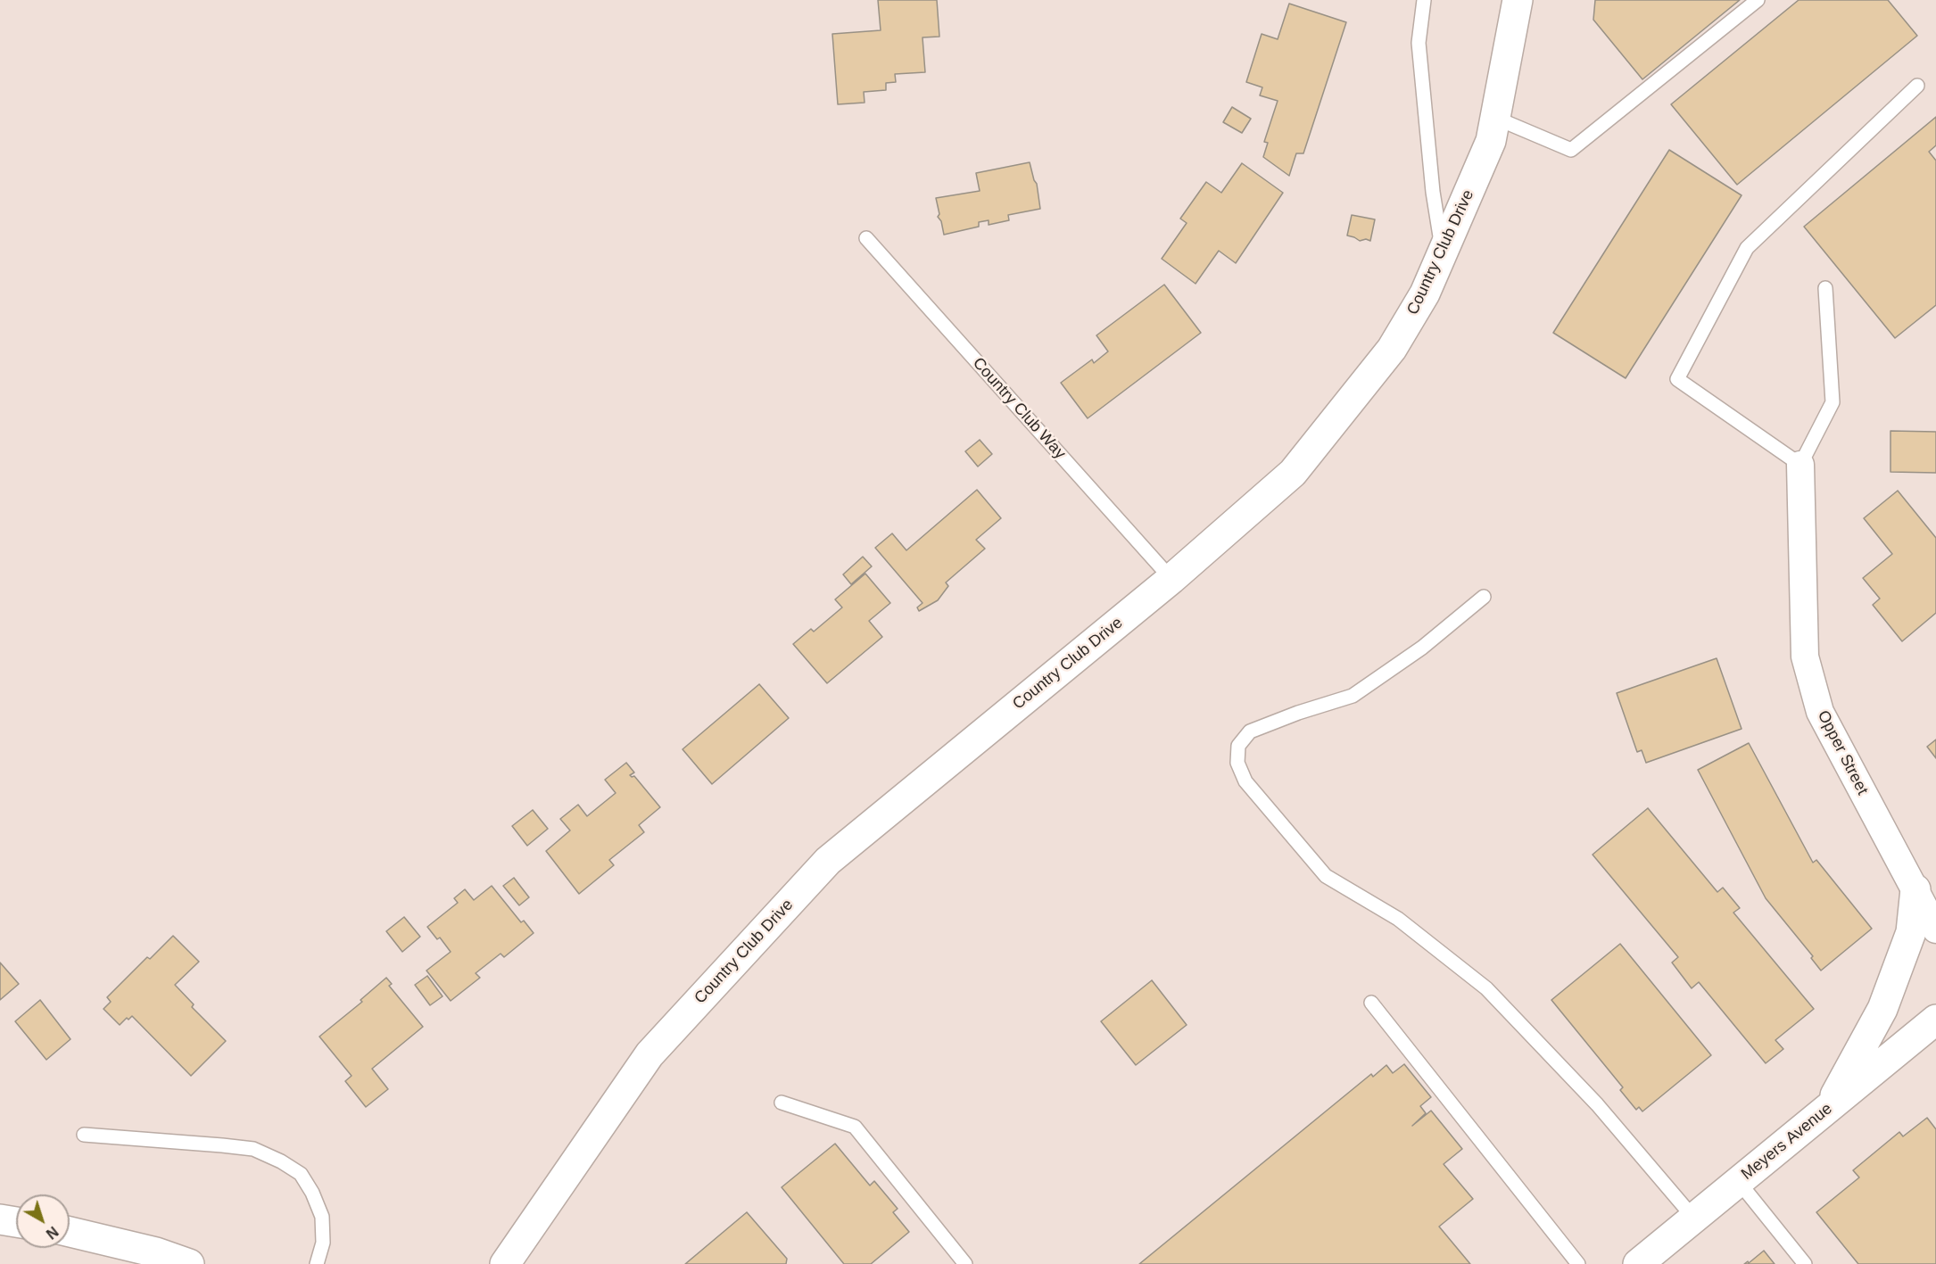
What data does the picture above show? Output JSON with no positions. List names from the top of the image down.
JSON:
{
  "streets": {
    "street": ["Country Club Drive", "Opper Street", "Meyers Avenue"],
    "lane": ["Country Club Way"]
  },
  "crossings": [
    ["Country Club Drive", "Country Club Way"]
  ],
  "north": "bottom right"
}
